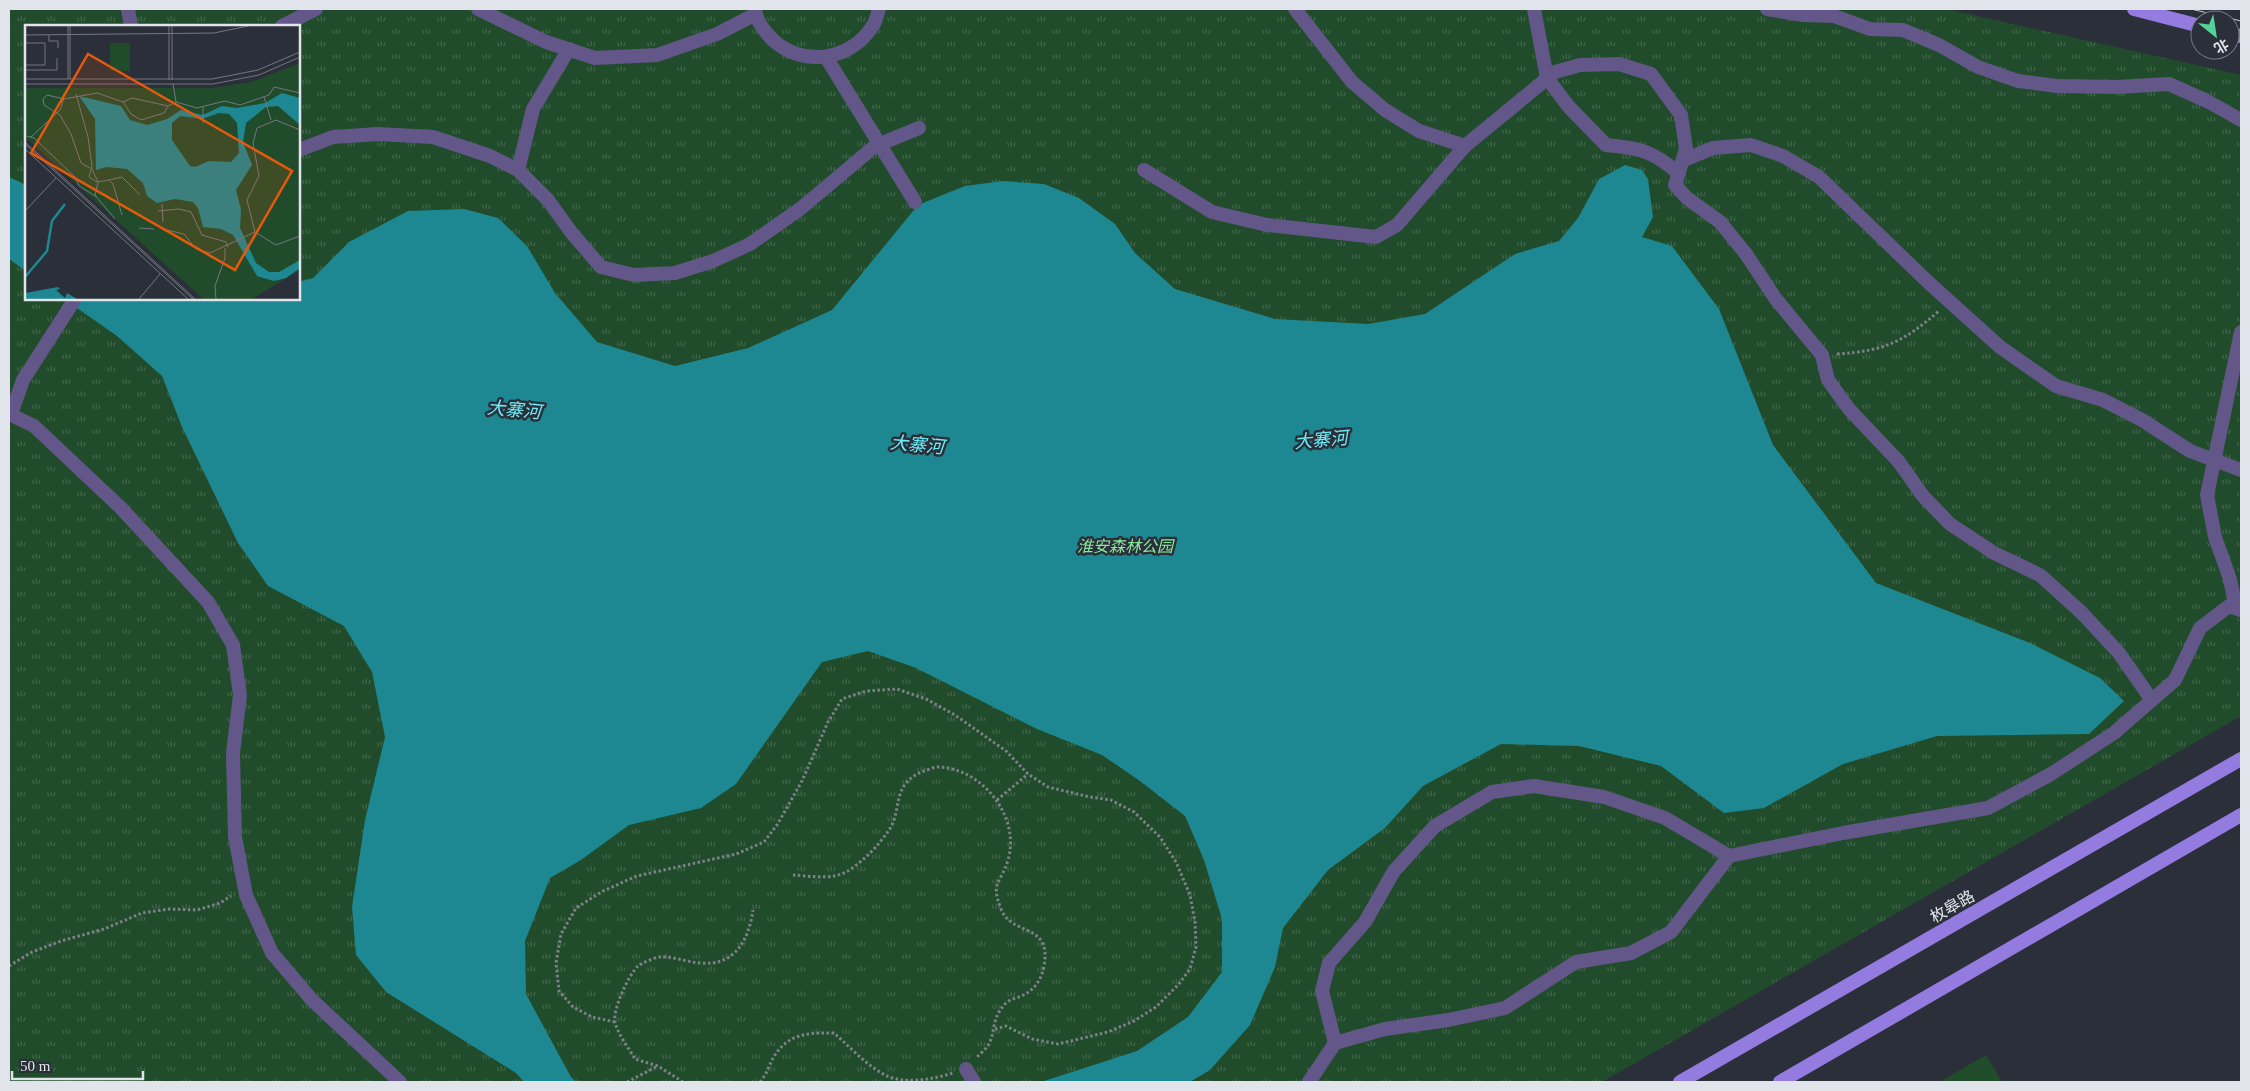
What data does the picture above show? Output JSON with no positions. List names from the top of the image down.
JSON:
{
  "streets": {
    "main road": ["枚皋路"]
  },
  "water": ["大寨河"],
  "parks": ["淮安森林公园"],
  "scale_bar": "50 m",
  "north": "bottom right"
}
